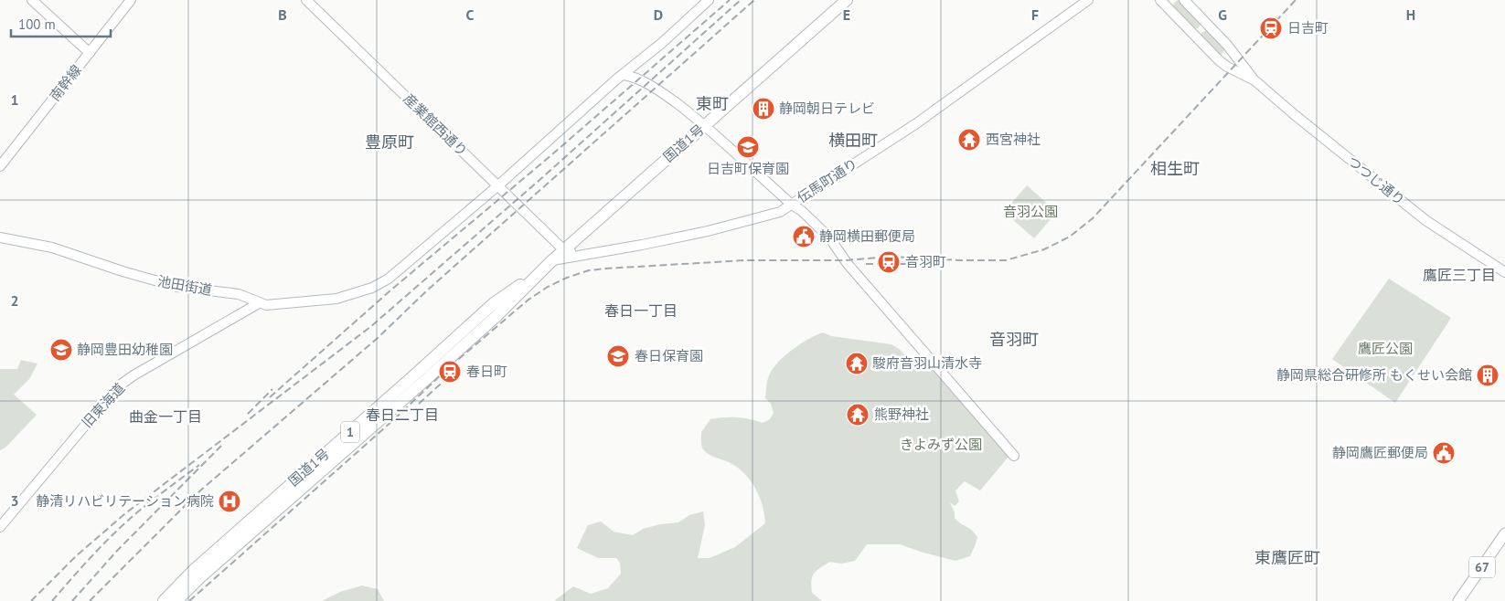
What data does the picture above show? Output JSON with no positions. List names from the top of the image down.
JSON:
{
  "streets": {
    "highway": ["国道1号", "1"],
    "main road": ["67"],
    "street": [
      "南幹線",
      "産業館西通り",
      "伝馬町通り",
      "つつじ通り",
      "池田街道",
      "旧東海道"
    ]
  },
  "crossings": [
    ["産業館西通り", "国道1号"],
    ["産業館西通り", "池田街道"],
    ["国道1号", "伝馬町通り"],
    ["池田街道", "旧東海道"]
  ],
  "districts": [
    "東町",
    "横田町",
    "豊原町",
    "相生町",
    "鷹匠三丁目",
    "春日一丁目",
    "音羽町",
    "春日二丁目",
    "曲金一丁目",
    "東鷹匠町"
  ],
  "parks": ["音羽公園", "鷹匠公園", "きよみず公園"],
  "places": {
    "station": ["日吉町", "音羽町", "春日町"],
    "building": ["静岡朝日テレビ", "静岡県総合研修所 もくせい会館"],
    "temple": ["西宮神社", "駿府音羽山清水寺", "熊野神社"],
    "school or university": ["日吉町保育園", "静岡豊田幼稚園", "春日保育園"],
    "public building": ["静岡横田郵便局", "静岡鷹匠郵便局"],
    "hospital": ["静清リハビリテーション病院"]
  },
  "scale_bar": "100 m",
  "grid": {
    "columns": [
      "B",
      "C",
      "D",
      "E",
      "F",
      "G",
      "H"
    ],
    "rows": ["1", "2", "3"]
  }
}
